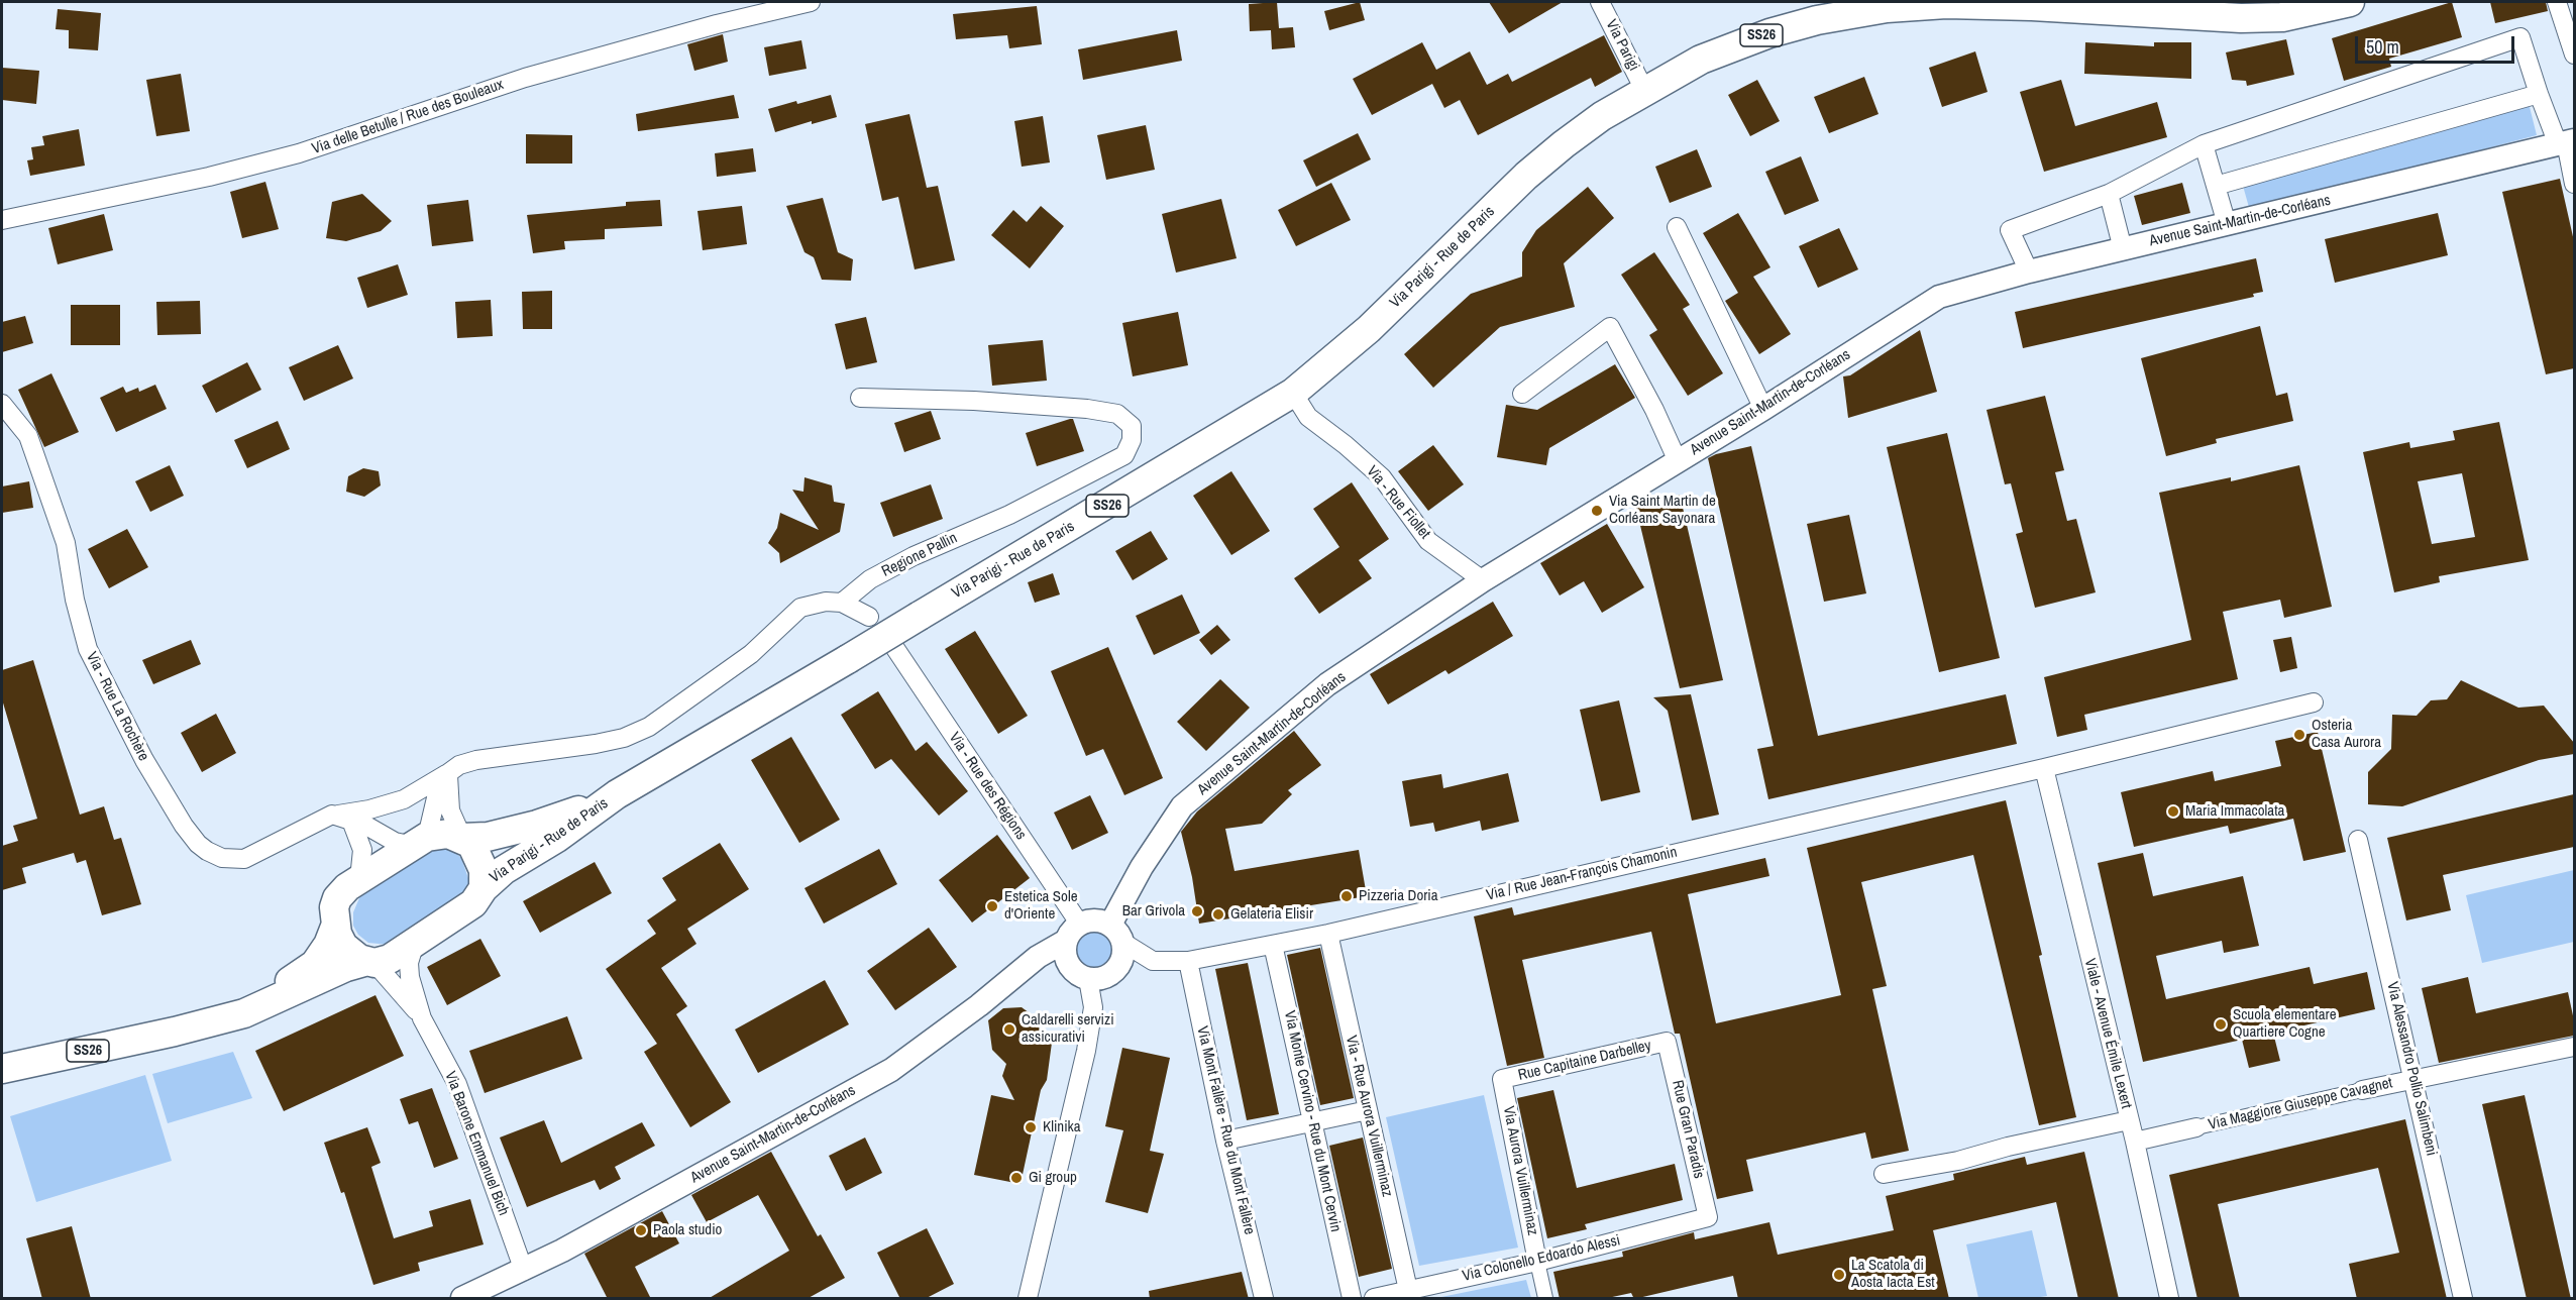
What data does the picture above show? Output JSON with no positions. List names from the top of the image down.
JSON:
{
  "streets": {
    "main road": ["SS26", "Via Parigi - Rue de Paris"],
    "street": [
      "Via Parigi",
      "Via delle Betulle / Rue des Bouleaux",
      "Avenue Saint-Martin-de-Corléans",
      "Via - Rue Fiollet",
      "Regione Pallin",
      "Via - Rue La Rochère",
      "Via - Rue des Régions",
      "Via / Rue Jean-François Chamonin",
      "Viale - Avenue Émile Lexert",
      "Rue Capitaine Darbelley",
      "Via Alessandro Pollio Salimbeni",
      "Via Maggiore Giuseppe Cavagnet",
      "Via - Rue Aurora Vuillerminaz",
      "Via Monte Cervino - Rue du Mont Cervin",
      "Rue Gran Paradis",
      "Via Mont Fallère - Rue du Mont Fallère",
      "Via Barone Emmanuel Bich",
      "Via Aurora Vuillerminaz",
      "Via Colonello Edoardo Alessi"
    ]
  },
  "crossings": [
    ["Via Parigi", "Via Parigi - Rue de Paris"],
    ["Avenue Saint-Martin-de-Corléans", "Via - Rue Fiollet"],
    ["Avenue Saint-Martin-de-Corléans", "Via - Rue des Régions"],
    ["Avenue Saint-Martin-de-Corléans", "Via / Rue Jean-François Chamonin"],
    ["Avenue Saint-Martin-de-Corléans", "Via Barone Emmanuel Bich"],
    ["Via Parigi - Rue de Paris", "Via - Rue Fiollet"],
    ["Via Parigi - Rue de Paris", "Via Barone Emmanuel Bich"],
    ["Via - Rue des Régions", "Via / Rue Jean-François Chamonin"],
    ["Via / Rue Jean-François Chamonin", "Viale - Avenue Émile Lexert"],
    ["Via / Rue Jean-François Chamonin", "Via - Rue Aurora Vuillerminaz"],
    ["Via / Rue Jean-François Chamonin", "Via Monte Cervino - Rue du Mont Cervin"],
    ["Via / Rue Jean-François Chamonin", "Via Mont Fallère - Rue du Mont Fallère"],
    ["Viale - Avenue Émile Lexert", "Via Maggiore Giuseppe Cavagnet"],
    ["Rue Capitaine Darbelley", "Rue Gran Paradis"],
    ["Rue Capitaine Darbelley", "Via Aurora Vuillerminaz"],
    ["Via Alessandro Pollio Salimbeni", "Via Maggiore Giuseppe Cavagnet"],
    ["Via - Rue Aurora Vuillerminaz", "Via Colonello Edoardo Alessi"],
    ["Rue Gran Paradis", "Via Colonello Edoardo Alessi"],
    ["Via Aurora Vuillerminaz", "Via Colonello Edoardo Alessi"]
  ],
  "places": [
    "Via Saint Martin de Corléans Sayonara",
    "Osteria Casa Aurora",
    "Maria Immacolata",
    "Pizzeria Doria",
    "Estetica Sole d'Oriente",
    "Bar Grivola",
    "Gelateria Elisir",
    "Scuola elementare Quartiere Cogne",
    "Caldarelli servizi assicurativi",
    "Klinika",
    "Gi group",
    "Paola studio",
    "La Scatola di Aosta Iacta Est"
  ],
  "scale_bar": "50 m"
}
